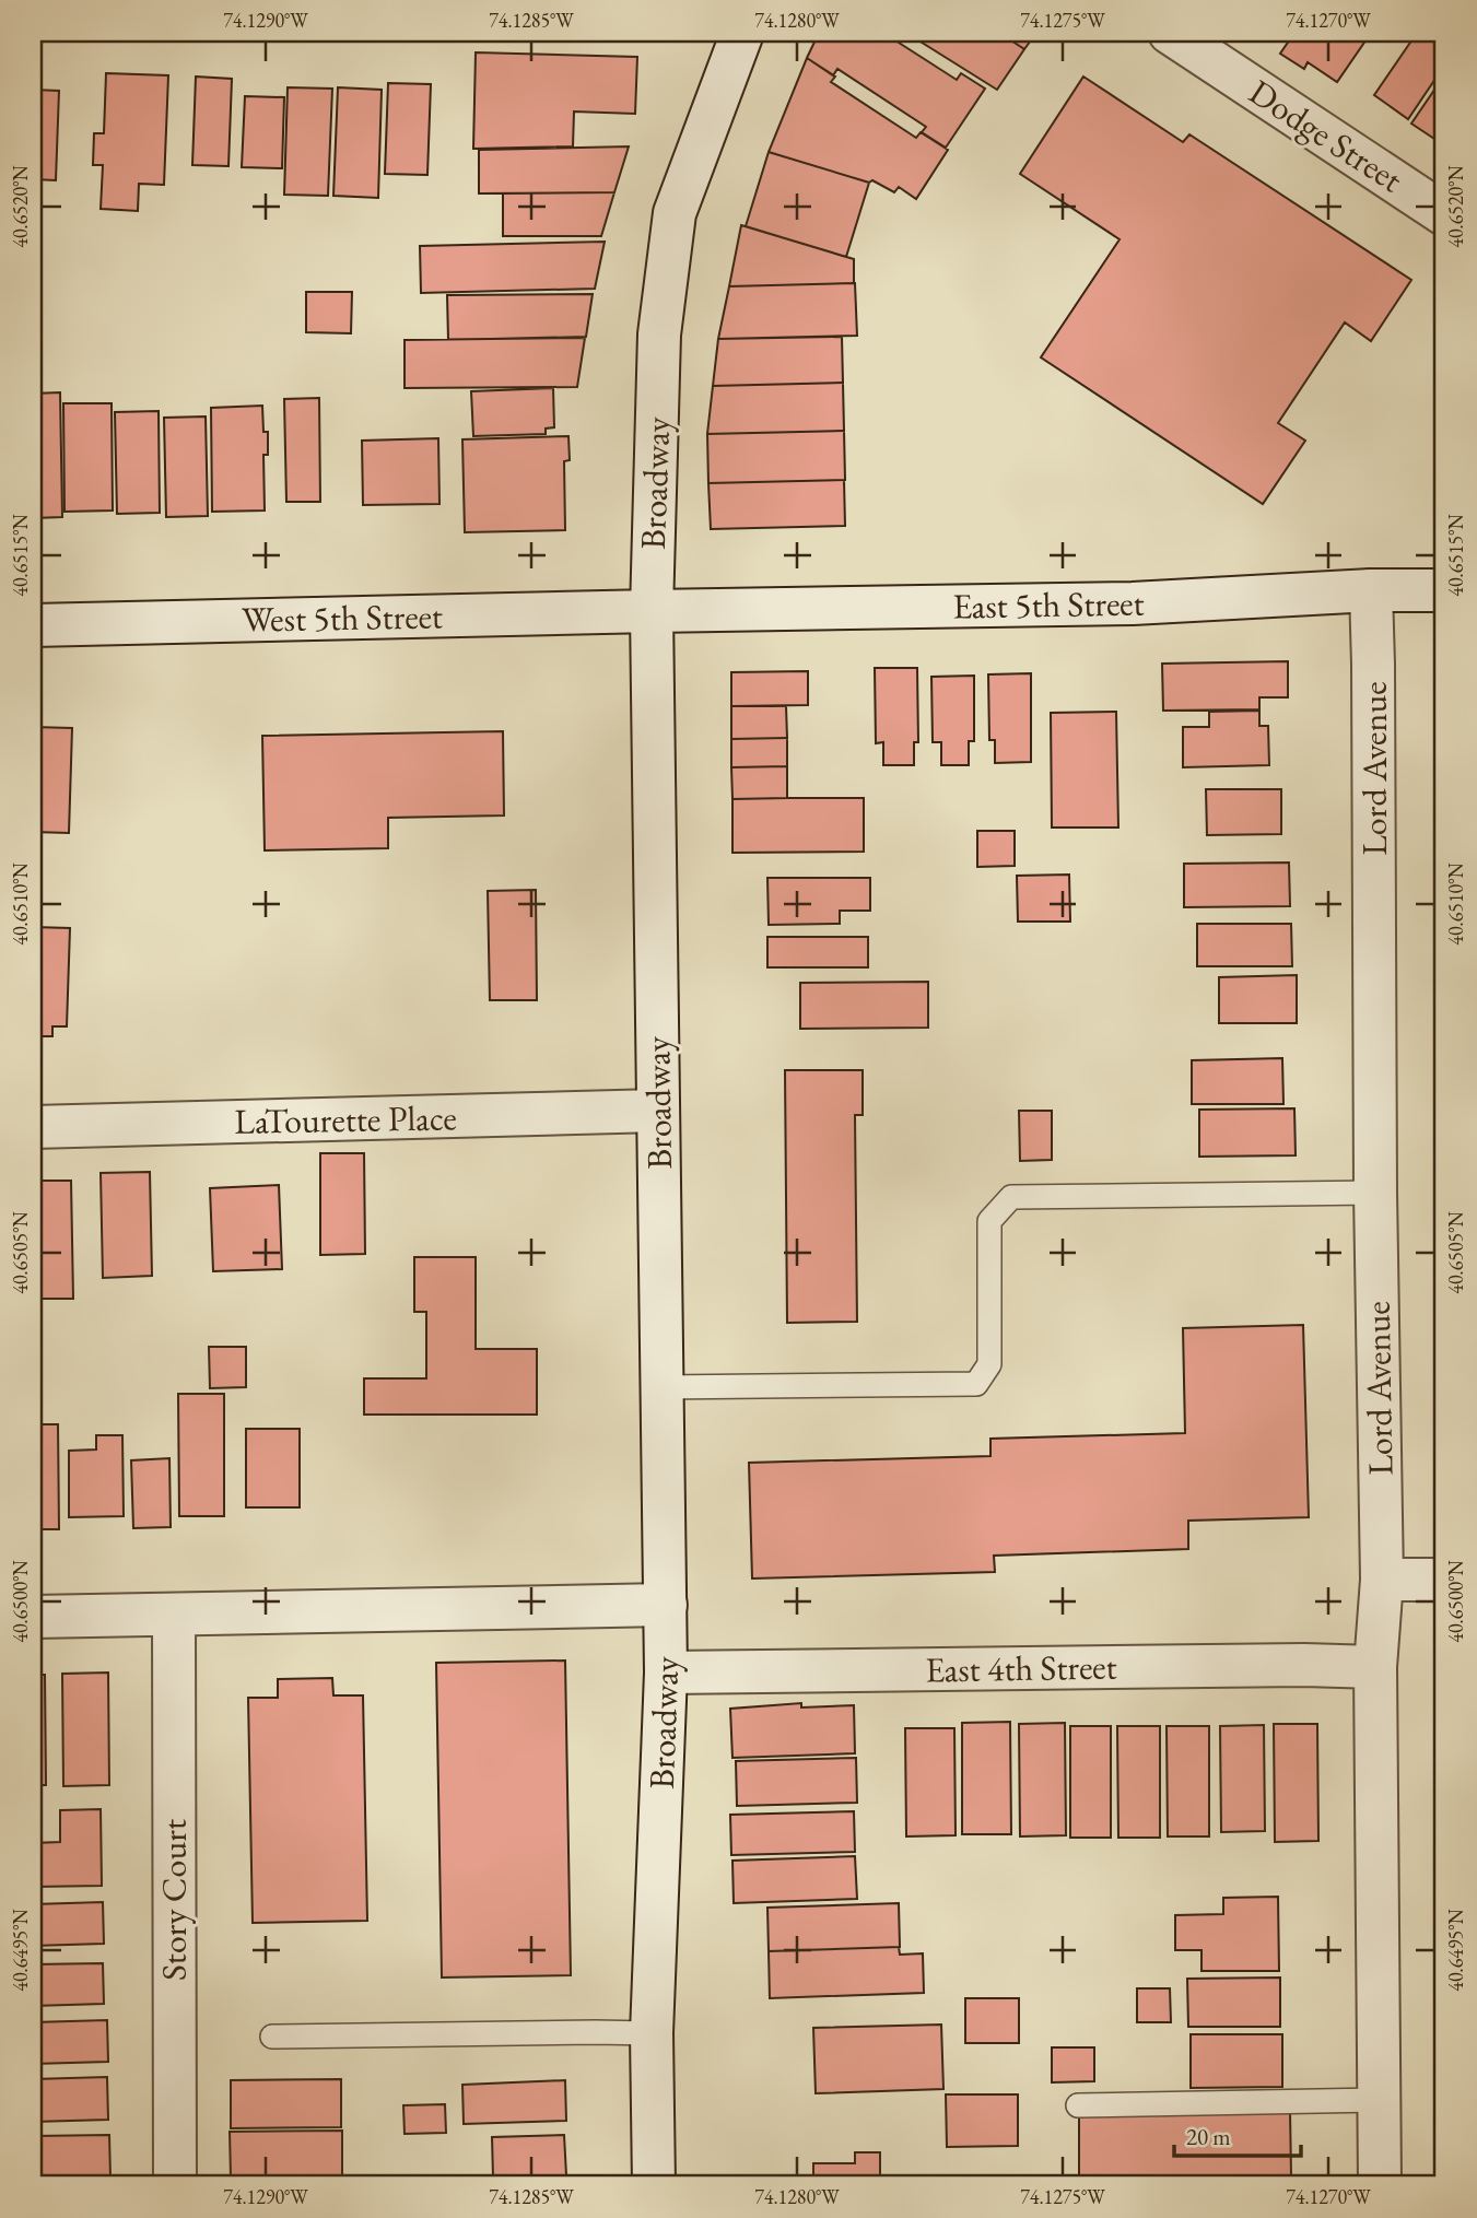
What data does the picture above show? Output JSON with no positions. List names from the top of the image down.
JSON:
{
  "streets": {
    "street": [
      "Dodge Street",
      "Broadway",
      "East 5th Street",
      "West 5th Street",
      "Lord Avenue",
      "LaTourette Place",
      "East 4th Street",
      "Story Court"
    ]
  },
  "crossings": [
    ["Broadway", "East 5th Street"],
    ["Broadway", "West 5th Street"],
    ["Broadway", "LaTourette Place"],
    ["Broadway", "East 4th Street"],
    ["East 5th Street", "West 5th Street"],
    ["East 5th Street", "Lord Avenue"],
    ["Lord Avenue", "East 4th Street"]
  ],
  "scale_bar": "20 m",
  "coordinates": [
    "74.1290°W",
    "74.1285°W",
    "74.1280°W",
    "74.1275°W",
    "74.1270°W",
    "40.6520°N",
    "40.6515°N",
    "40.6510°N",
    "40.6505°N",
    "40.6500°N",
    "40.6495°N"
  ]
}
